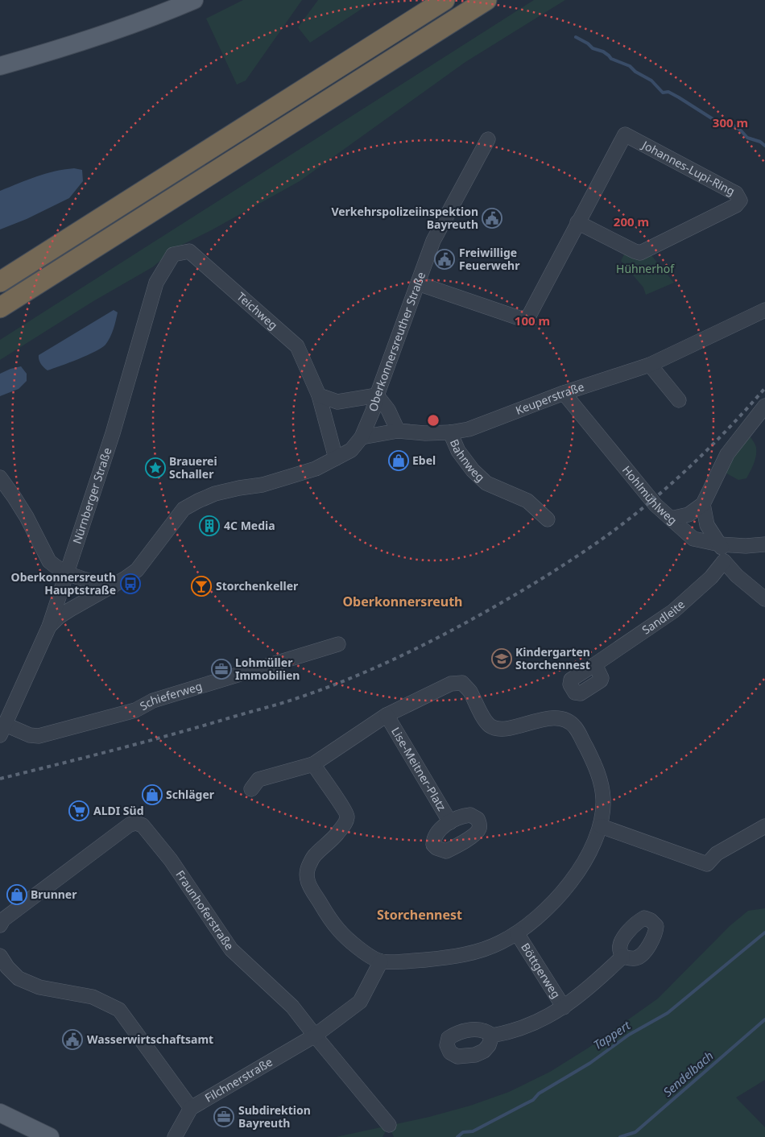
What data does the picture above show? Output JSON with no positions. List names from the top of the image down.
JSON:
{
  "streets": {
    "street": [
      "Johannes-Lupi-Ring",
      "Teichweg",
      "Oberkonnersreuther Straße",
      "Keuperstraße",
      "Bahnweg",
      "Hohlmühlweg",
      "Nürnberger Straße",
      "Sandleite",
      "Schieferweg",
      "Lise-Meitner-Platz",
      "Fraunhoferstraße",
      "Böttgerweg",
      "Filchnerstraße"
    ]
  },
  "crossings": [
    ["Johannes-Lupi-Ring", "Oberkonnersreuther Straße"],
    ["Teichweg", "Oberkonnersreuther Straße"],
    ["Teichweg", "Nürnberger Straße"],
    ["Oberkonnersreuther Straße", "Nürnberger Straße"],
    ["Keuperstraße", "Bahnweg"],
    ["Keuperstraße", "Hohlmühlweg"],
    ["Nürnberger Straße", "Schieferweg"],
    ["Fraunhoferstraße", "Filchnerstraße"]
  ],
  "districts": ["Oberkonnersreuth", "Storchennest"],
  "water": ["Tappert", "Sendelbach"],
  "parks": ["Hühnerhof"],
  "places": {
    "public building": ["Verkehrspolizeiinspektion Bayreuth", "Freiwillige Feuerwehr", "Wasserwirtschaftsamt"],
    "shop": ["Ebel", "Schläger", "Brunner"],
    "place": ["Brauerei Schaller"],
    "building": ["4C Media"],
    "bus stop": ["Oberkonnersreuth Hauptstraße"],
    "bar": ["Storchenkeller"],
    "school or university": ["Kindergarten Storchennest"],
    "office": ["Lohmüller Immobilien", "Subdirektion Bayreuth"],
    "supermarket": ["ALDI Süd"]
  },
  "rings": ["300 m", "200 m", "100 m"]
}
